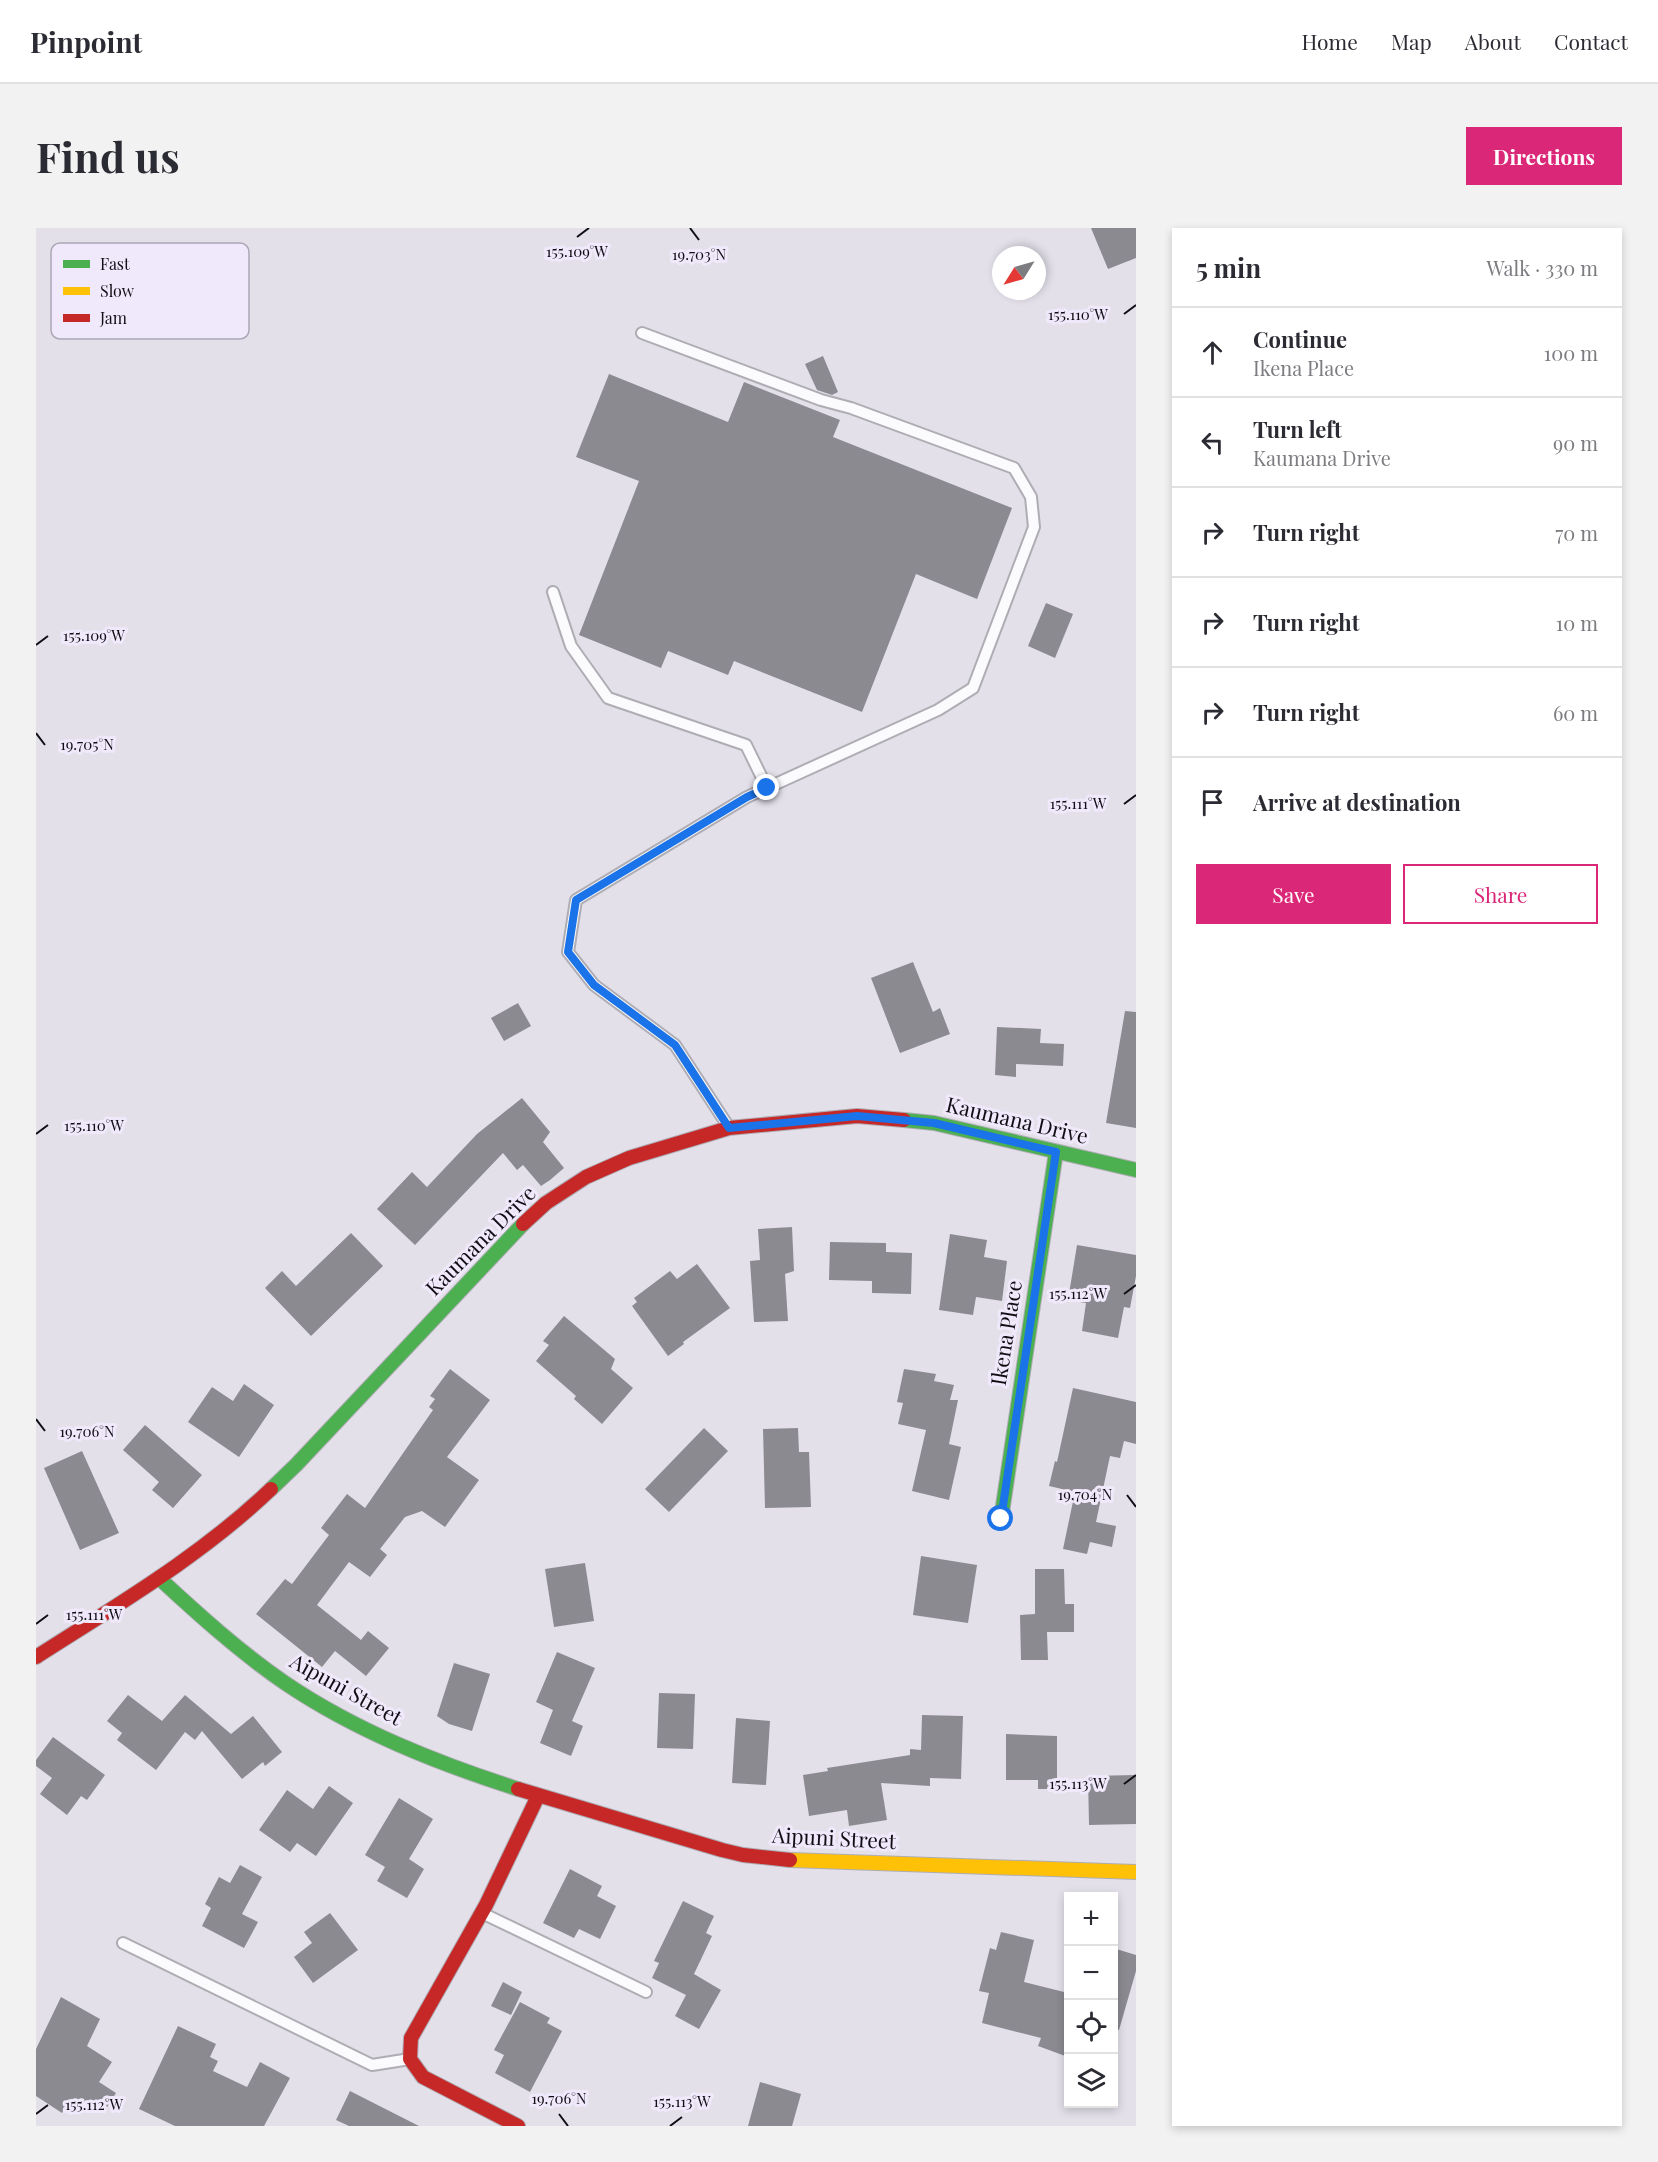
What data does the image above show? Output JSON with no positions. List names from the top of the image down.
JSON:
{
  "streets": {
    "street": ["Kaumana Drive", "Ikena Place", "Aipuni Street"]
  },
  "crossings": [
    ["Kaumana Drive", "Ikena Place"],
    ["Kaumana Drive", "Aipuni Street"]
  ],
  "legend": ["Fast", "Slow", "Jam"],
  "north": "bottom left",
  "page": {
    "header": "Pinpoint",
    "nav": [
      "Home",
      "Map",
      "About",
      "Contact"
    ],
    "buttons": [
      "Directions",
      ["Save", "Share"]
    ],
    "title": "Find us",
    "heading": ["5 min", "Walk · 330 m"],
    "list": [
      ["Continue", "Ikena Place", "100 m"],
      ["Turn left", "Kaumana Drive", "90 m"],
      ["Turn right", "70 m"],
      ["Turn right", "10 m"],
      ["Turn right", "60 m"],
      "Arrive at destination"
    ],
    "map_buttons": ["+", "−"]
  },
  "coordinates": [
    "155.109°W",
    "19.703°N",
    "155.110°W",
    "19.705°N",
    "155.111°W",
    "155.112°W",
    "19.706°N",
    "19.704°N",
    "155.113°W"
  ]
}
